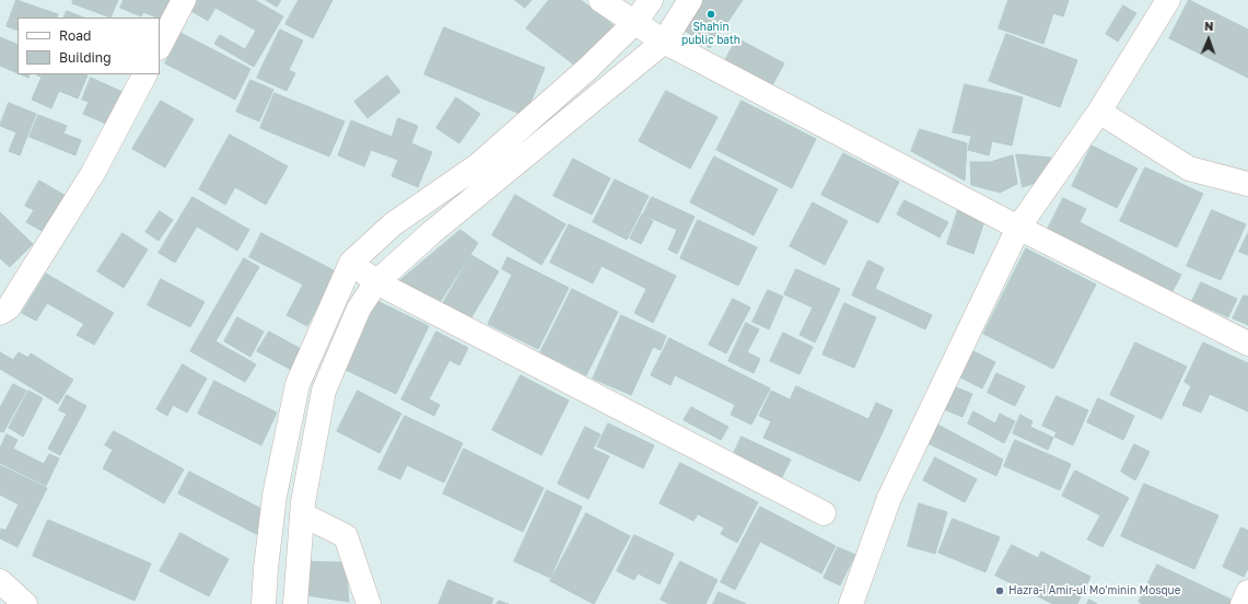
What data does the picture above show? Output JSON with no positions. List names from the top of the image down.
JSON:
{
  "places": ["Shahin public bath", "Hazra-i Amir-ul Mo'minin Mosque"],
  "legend": ["Road", "Building"],
  "north": "top"
}
